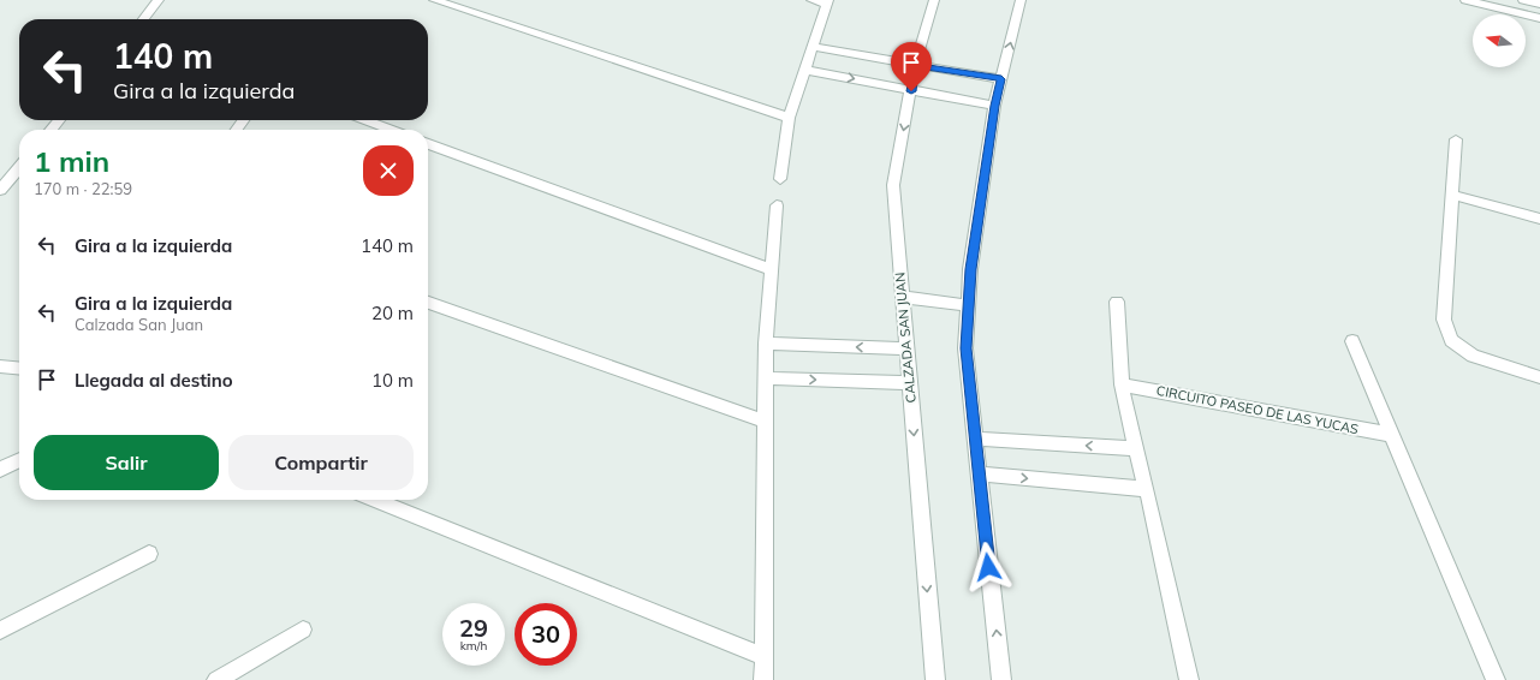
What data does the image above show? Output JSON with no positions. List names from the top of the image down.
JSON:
{
  "streets": {
    "street": ["CALZADA SAN JUAN", "CIRCUITO PASEO DE LAS YUCAS"]
  },
  "north": "left",
  "page": {
    "turn": ["140 m", "Gira a la izquierda"],
    "heading": ["1 min", "170 m · 22:59"],
    "list": [
      {
        "name": "Gira a la izquierda",
        "value": "140 m"
      },
      {
        "name": "Gira a la izquierda",
        "note": "Calzada San Juan",
        "value": "20 m"
      },
      {
        "name": "Llegada al destino",
        "value": "10 m"
      }
    ],
    "buttons": ["Salir", "Compartir"],
    "speed": "29 km/h",
    "limit": "30"
  }
}
